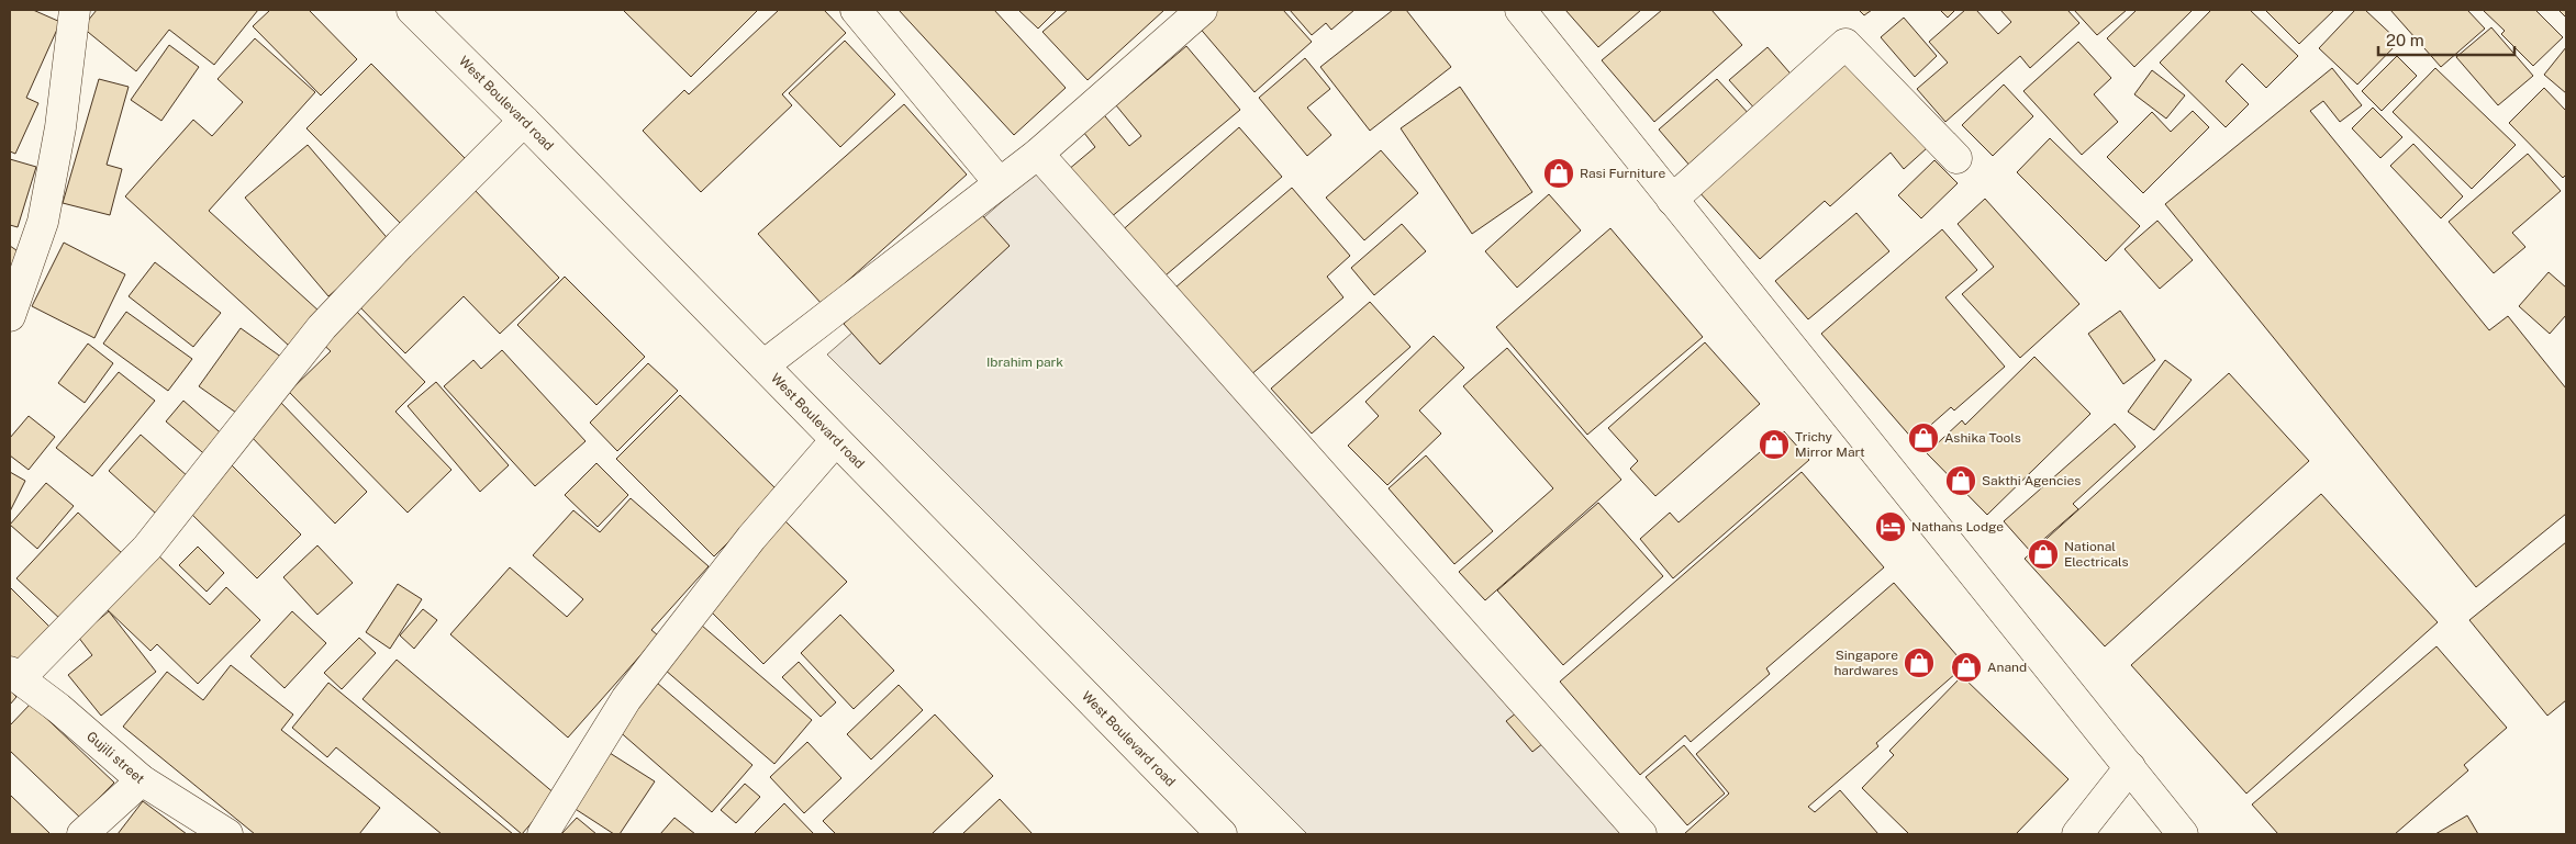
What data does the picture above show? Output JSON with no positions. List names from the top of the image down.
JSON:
{
  "streets": {
    "street": ["West Boulevard road", "Gujili street"]
  },
  "parks": ["Ibrahim park"],
  "places": {
    "shop": [
      "Rasi Furniture",
      "Ashika Tools",
      "Trichy Mirror Mart",
      "Sakthi Agencies",
      "National Electricals",
      "Singapore hardwares",
      "Anand"
    ],
    "hotel": ["Nathans Lodge"]
  },
  "scale_bar": "20 m"
}
